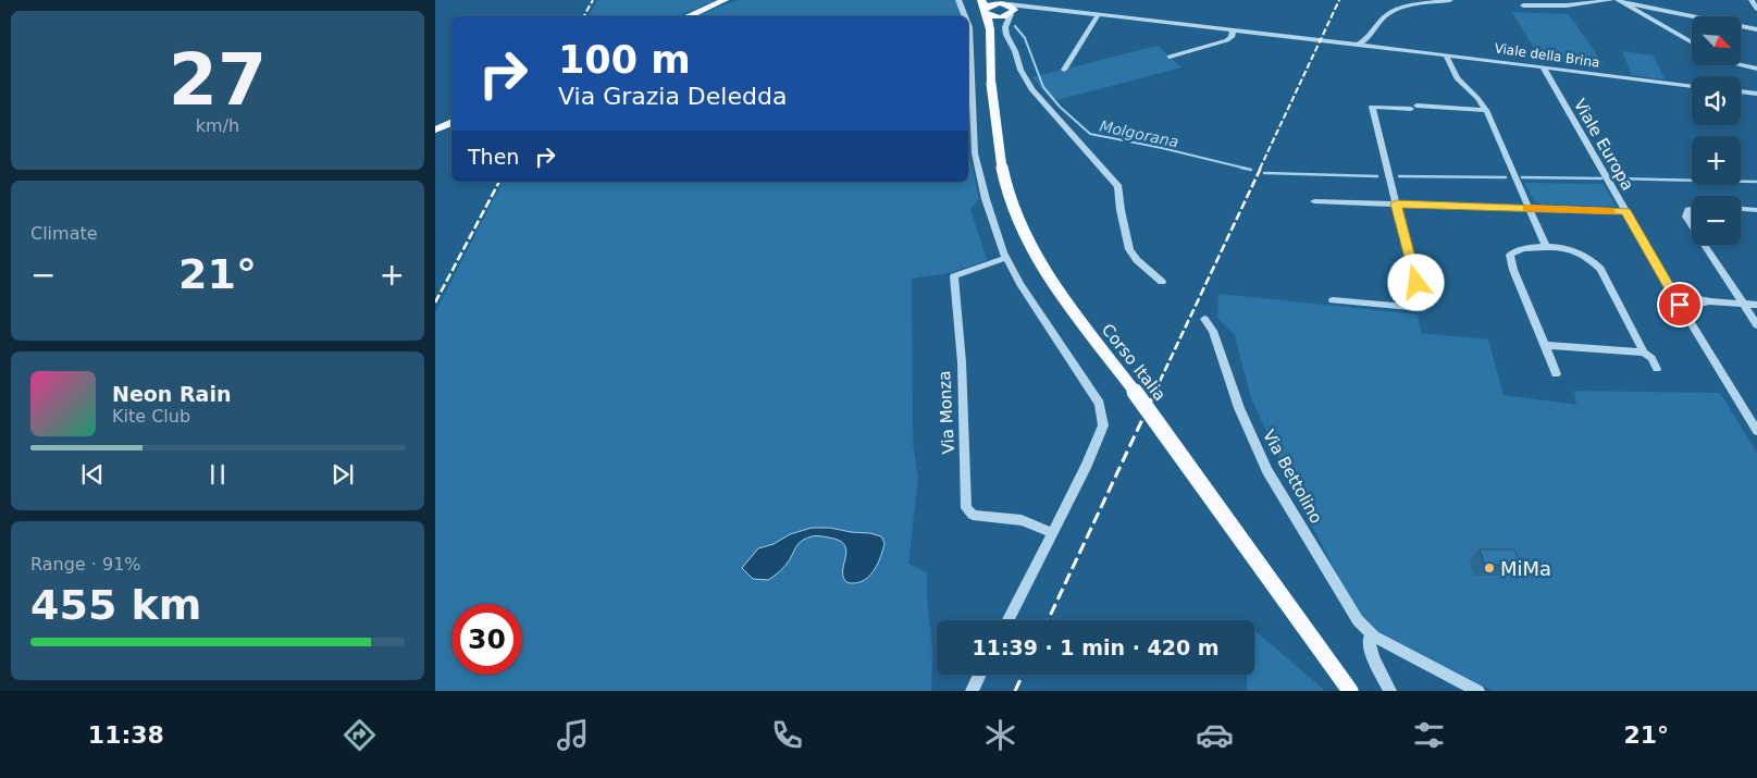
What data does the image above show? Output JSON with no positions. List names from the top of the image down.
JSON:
{
  "streets": {
    "main road": ["Corso Italia"],
    "street": [
      "Viale della Brina",
      "Viale Europa",
      "Via Monza",
      "Via Bettolino"
    ]
  },
  "crossings": [
    ["Viale della Brina", "Viale Europa"]
  ],
  "water": ["Molgorana"],
  "places": ["MiMa"],
  "north": "bottom right",
  "page": {
    "tile": [
      ["27", "km/h"],
      "Climate",
      ["Range · 91%", "455 km"]
    ],
    "map_buttons": ["+", "−"],
    "turn": ["100 m", "Via Grazia Deledda"],
    "then": "Then",
    "heat": ["−", "21°", "+"],
    "song": ["Neon Rain", "Kite Club"],
    "limit": "30",
    "trip": "11:39 · 1 min · 420 m",
    "tabs": ["11:38", "21°"]
  }
}
